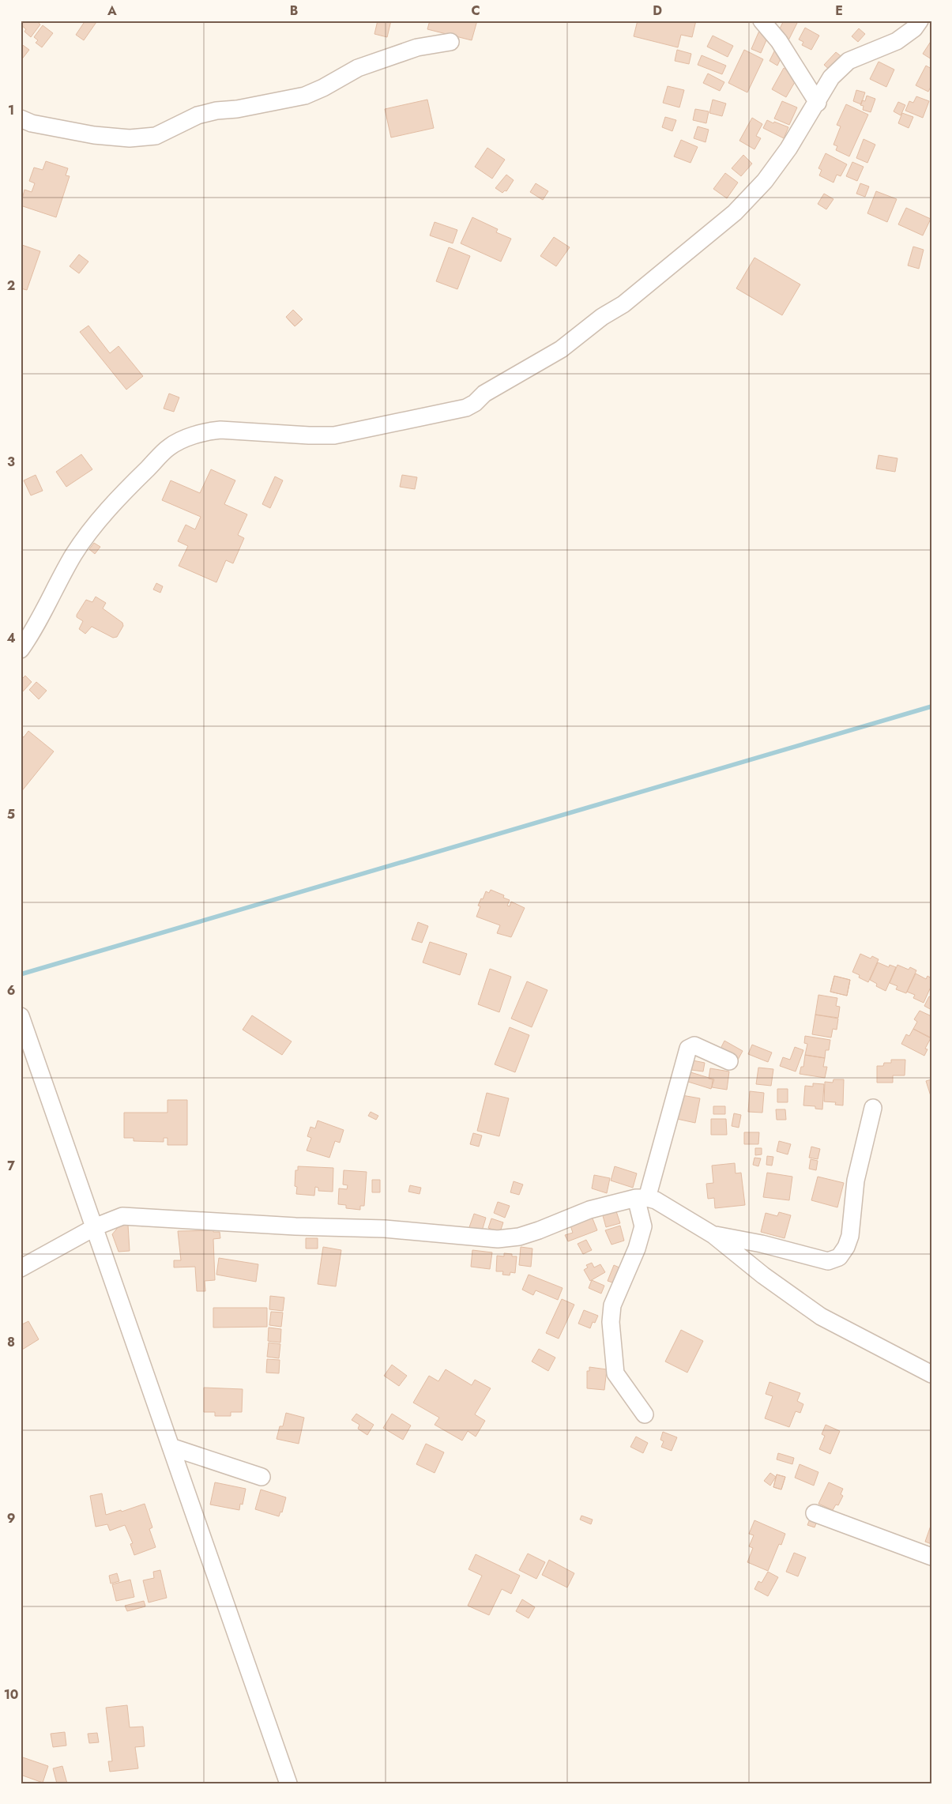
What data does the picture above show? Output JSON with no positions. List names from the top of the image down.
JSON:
{
  "grid": {
    "columns": [
      "A",
      "B",
      "C",
      "D",
      "E"
    ],
    "rows": [
      "1",
      "2",
      "3",
      "4",
      "5",
      "6",
      "7",
      "8",
      "9",
      "10"
    ]
  }
}
